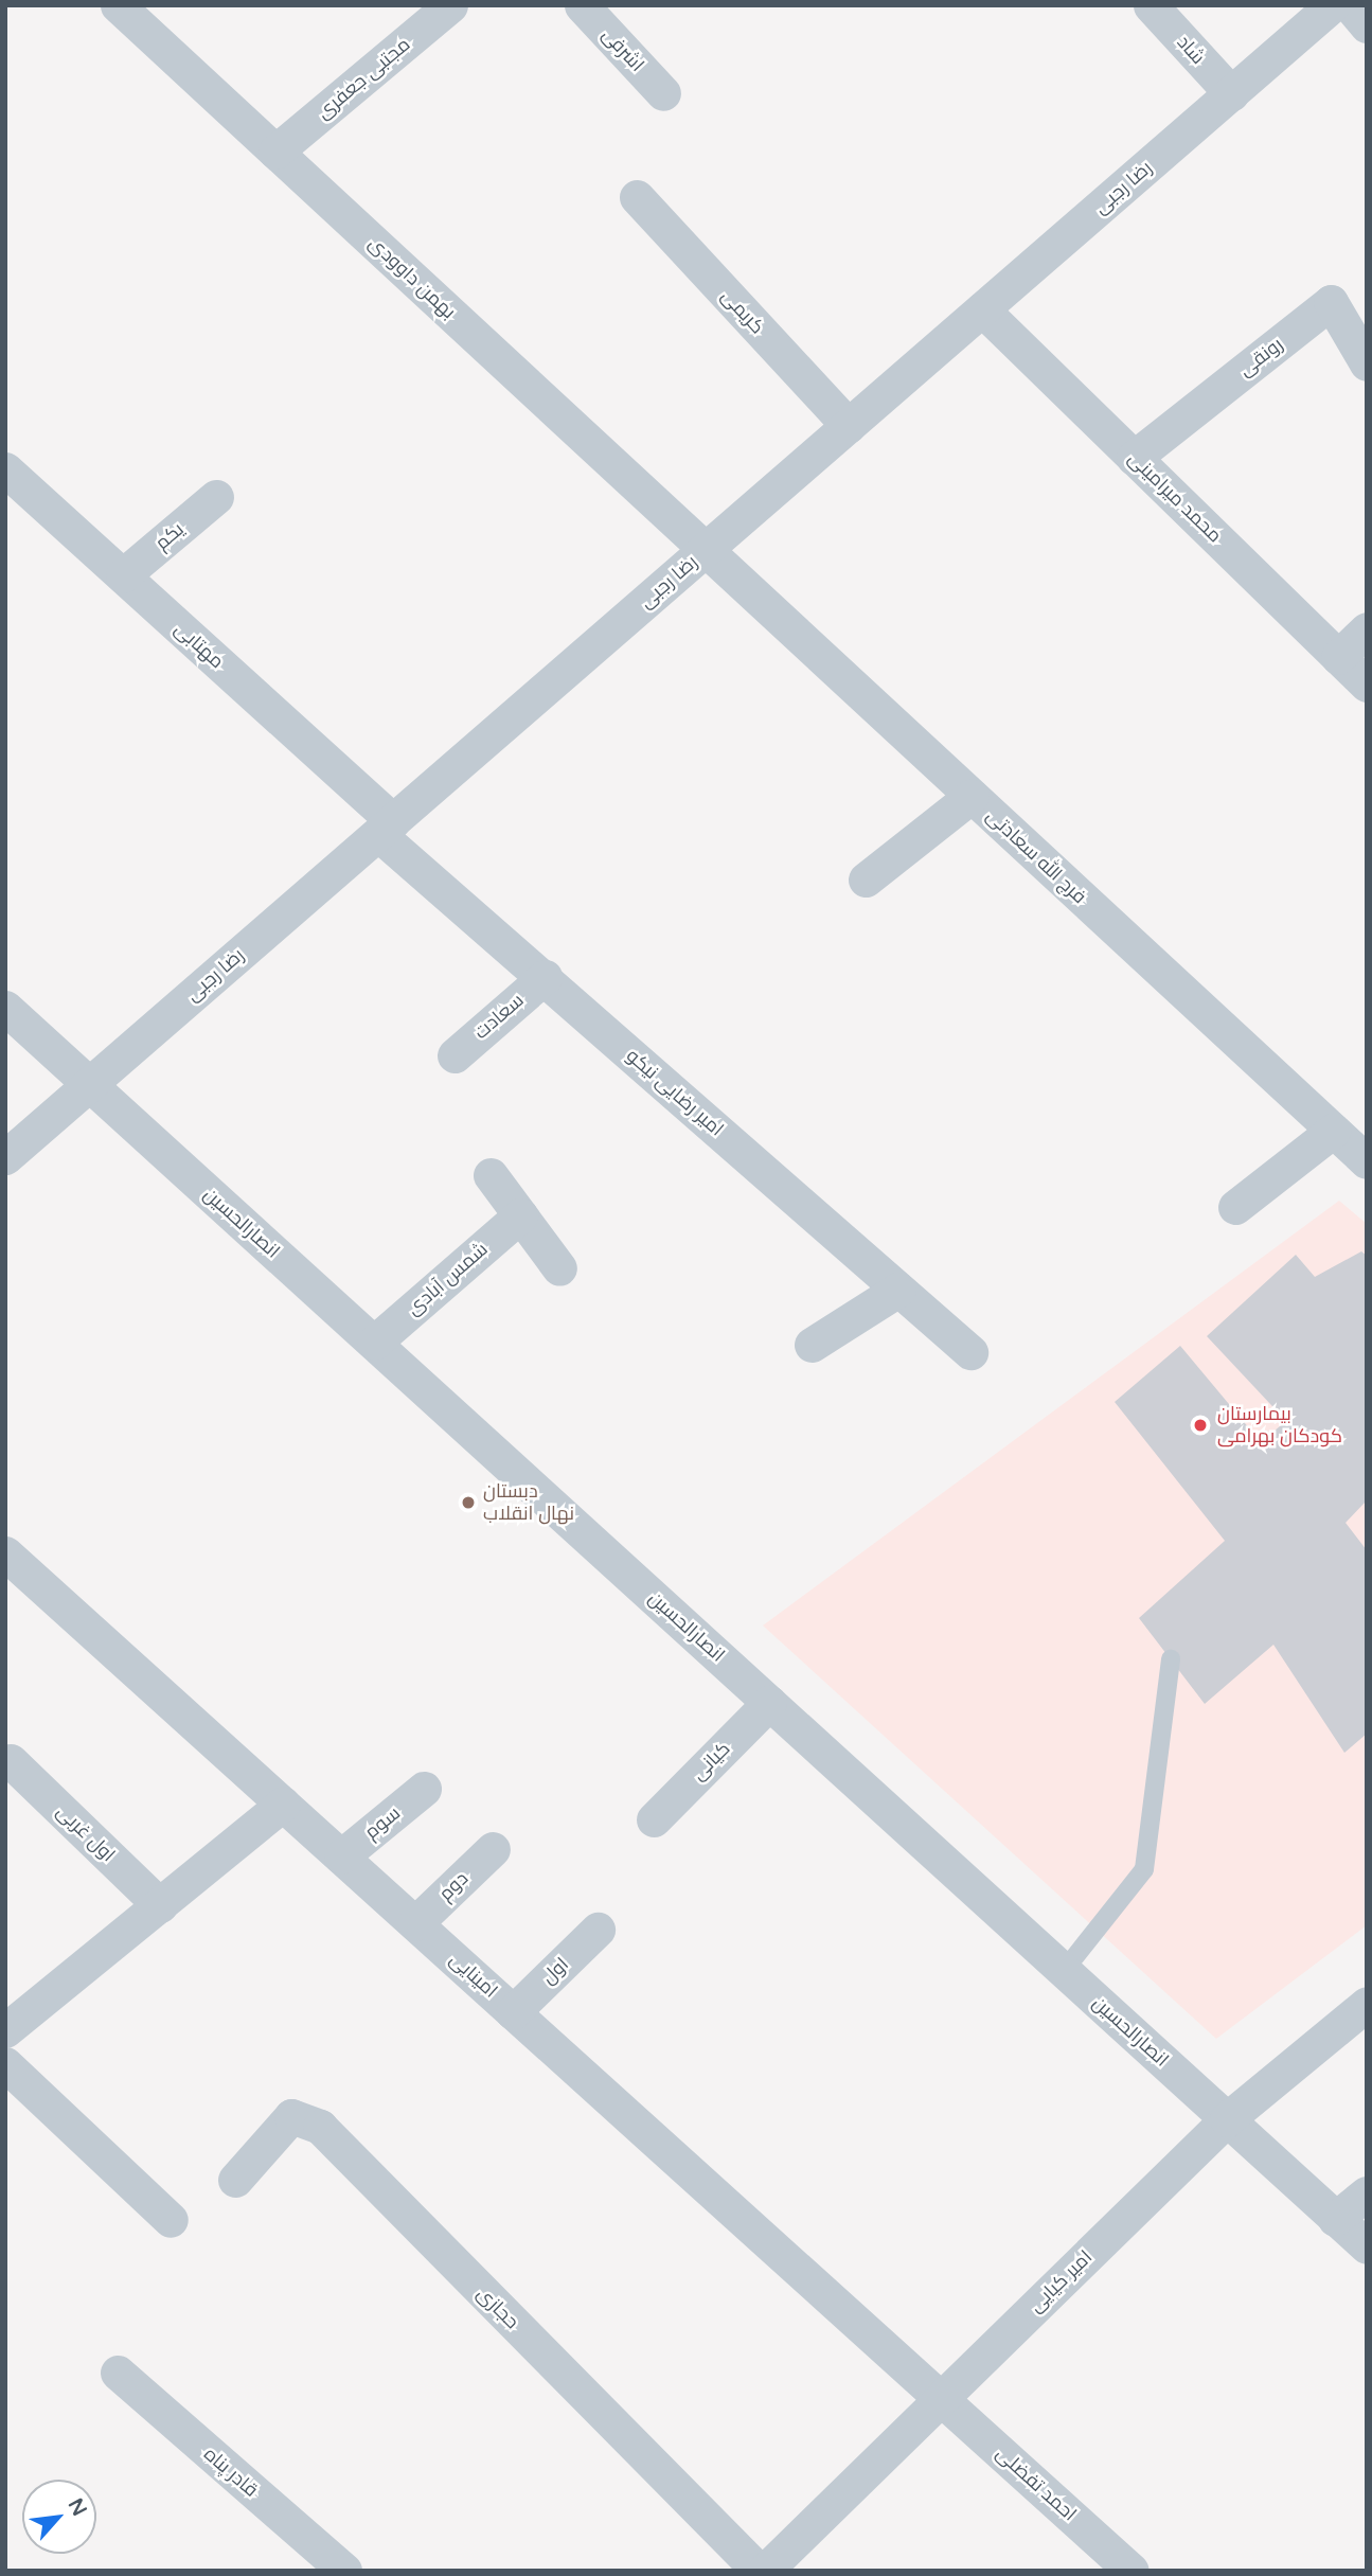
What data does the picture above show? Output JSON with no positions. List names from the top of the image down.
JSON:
{
  "streets": {
    "street": [
      "اشرفی",
      "شاد",
      "مجتبی جعفری",
      "رضا رجبی",
      "بهمن داوودی",
      "کریمی",
      "رونقی",
      "محمد میرامینی",
      "یکم",
      "مهتابی",
      "فرج الله سعادتی",
      "سعادت",
      "امیر رضایی نیکو",
      "انصارالحسین",
      "شمس آبادی",
      "کیانی",
      "سوم",
      "اول غربی",
      "دوم",
      "اول",
      "امینایی",
      "امیر کیایی",
      "حجازی",
      "قادر پناه",
      "احمد تفضلی"
    ]
  },
  "crossings": [
    ["شاد", "رضا رجبی"],
    ["مجتبی جعفری", "بهمن داوودی"],
    ["رضا رجبی", "بهمن داوودی"],
    ["رضا رجبی", "کریمی"],
    ["رضا رجبی", "محمد میرامینی"],
    ["رضا رجبی", "مهتابی"],
    ["رضا رجبی", "فرج الله سعادتی"],
    ["رضا رجبی", "امیر رضایی نیکو"],
    ["رضا رجبی", "انصارالحسین"],
    ["بهمن داوودی", "فرج الله سعادتی"],
    ["رونقی", "محمد میرامینی"],
    ["یکم", "مهتابی"],
    ["مهتابی", "امیر رضایی نیکو"],
    ["سعادت", "امیر رضایی نیکو"],
    ["انصارالحسین", "شمس آبادی"],
    ["انصارالحسین", "کیانی"],
    ["انصارالحسین", "امیر کیایی"],
    ["سوم", "امینایی"],
    ["دوم", "امینایی"],
    ["اول", "امینایی"],
    ["امینایی", "امیر کیایی"],
    ["امینایی", "احمد تفضلی"],
    ["امیر کیایی", "احمد تفضلی"]
  ],
  "places": ["بیمارستان کودکان بهرامی", "دبستان نهال انقلاب"],
  "north": "top right"
}
